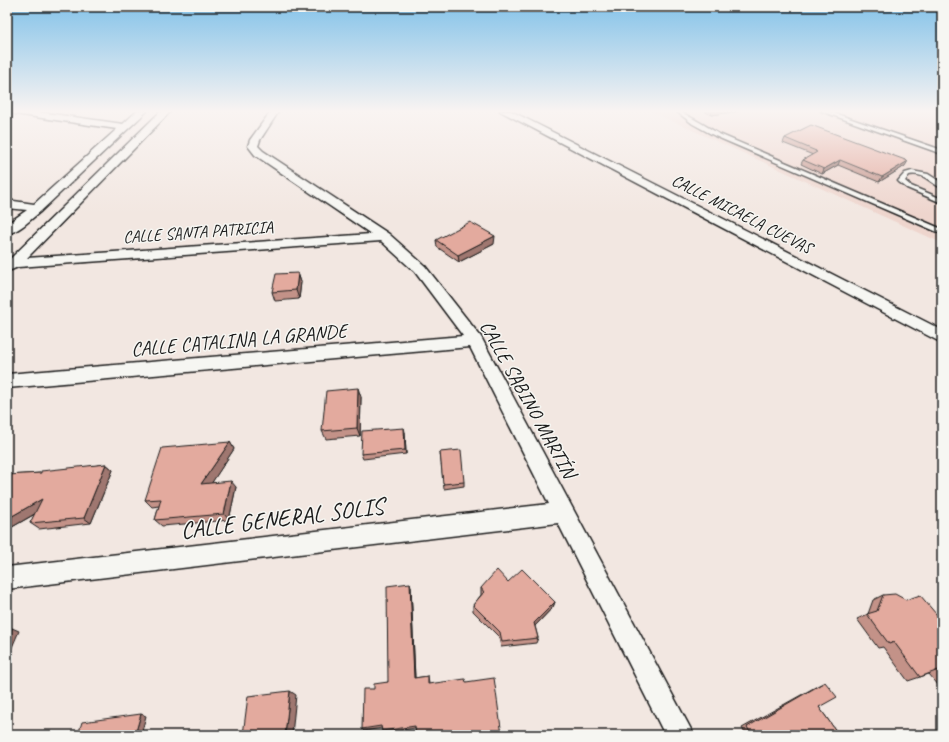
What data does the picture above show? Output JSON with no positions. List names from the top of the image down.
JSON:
{
  "streets": {
    "street": [
      "CALLE MICAELA CUEVAS",
      "CALLE SANTA PATRICIA",
      "CALLE CATALINA LA GRANDE",
      "CALLE SABINO MARTÍN",
      "CALLE GENERAL SOLIS"
    ]
  },
  "crossings": [
    ["CALLE SANTA PATRICIA", "CALLE SABINO MARTÍN"],
    ["CALLE CATALINA LA GRANDE", "CALLE SABINO MARTÍN"],
    ["CALLE SABINO MARTÍN", "CALLE GENERAL SOLIS"]
  ]
}
